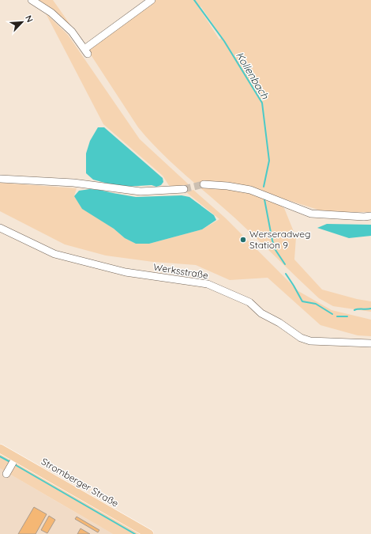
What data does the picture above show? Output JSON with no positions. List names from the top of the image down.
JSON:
{
  "streets": {
    "main road": ["Stromberger Straße"],
    "street": ["Werksstraße"]
  },
  "water": ["Kollenbach"],
  "places": ["Werseradweg Station 9"],
  "north": "top right"
}
